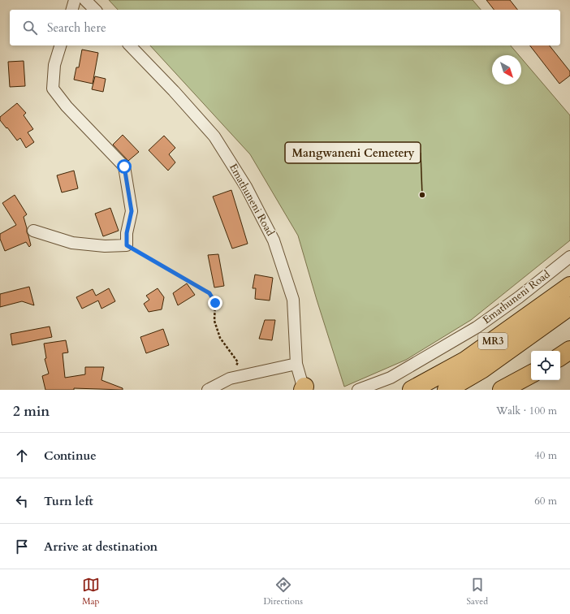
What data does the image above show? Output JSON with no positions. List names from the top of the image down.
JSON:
{
  "streets": {
    "highway": ["MR3"],
    "street": ["Emathuneni Road"]
  },
  "places": ["Mangwaneni Cemetery"],
  "north": "bottom right",
  "page": {
    "search": "Search here",
    "heading": ["2 min", "Walk · 100 m"],
    "list": [
      ["Continue", "40 m"],
      ["Turn left", "60 m"],
      "Arrive at destination"
    ],
    "nav": ["Map", "Directions", "Saved"]
  }
}
